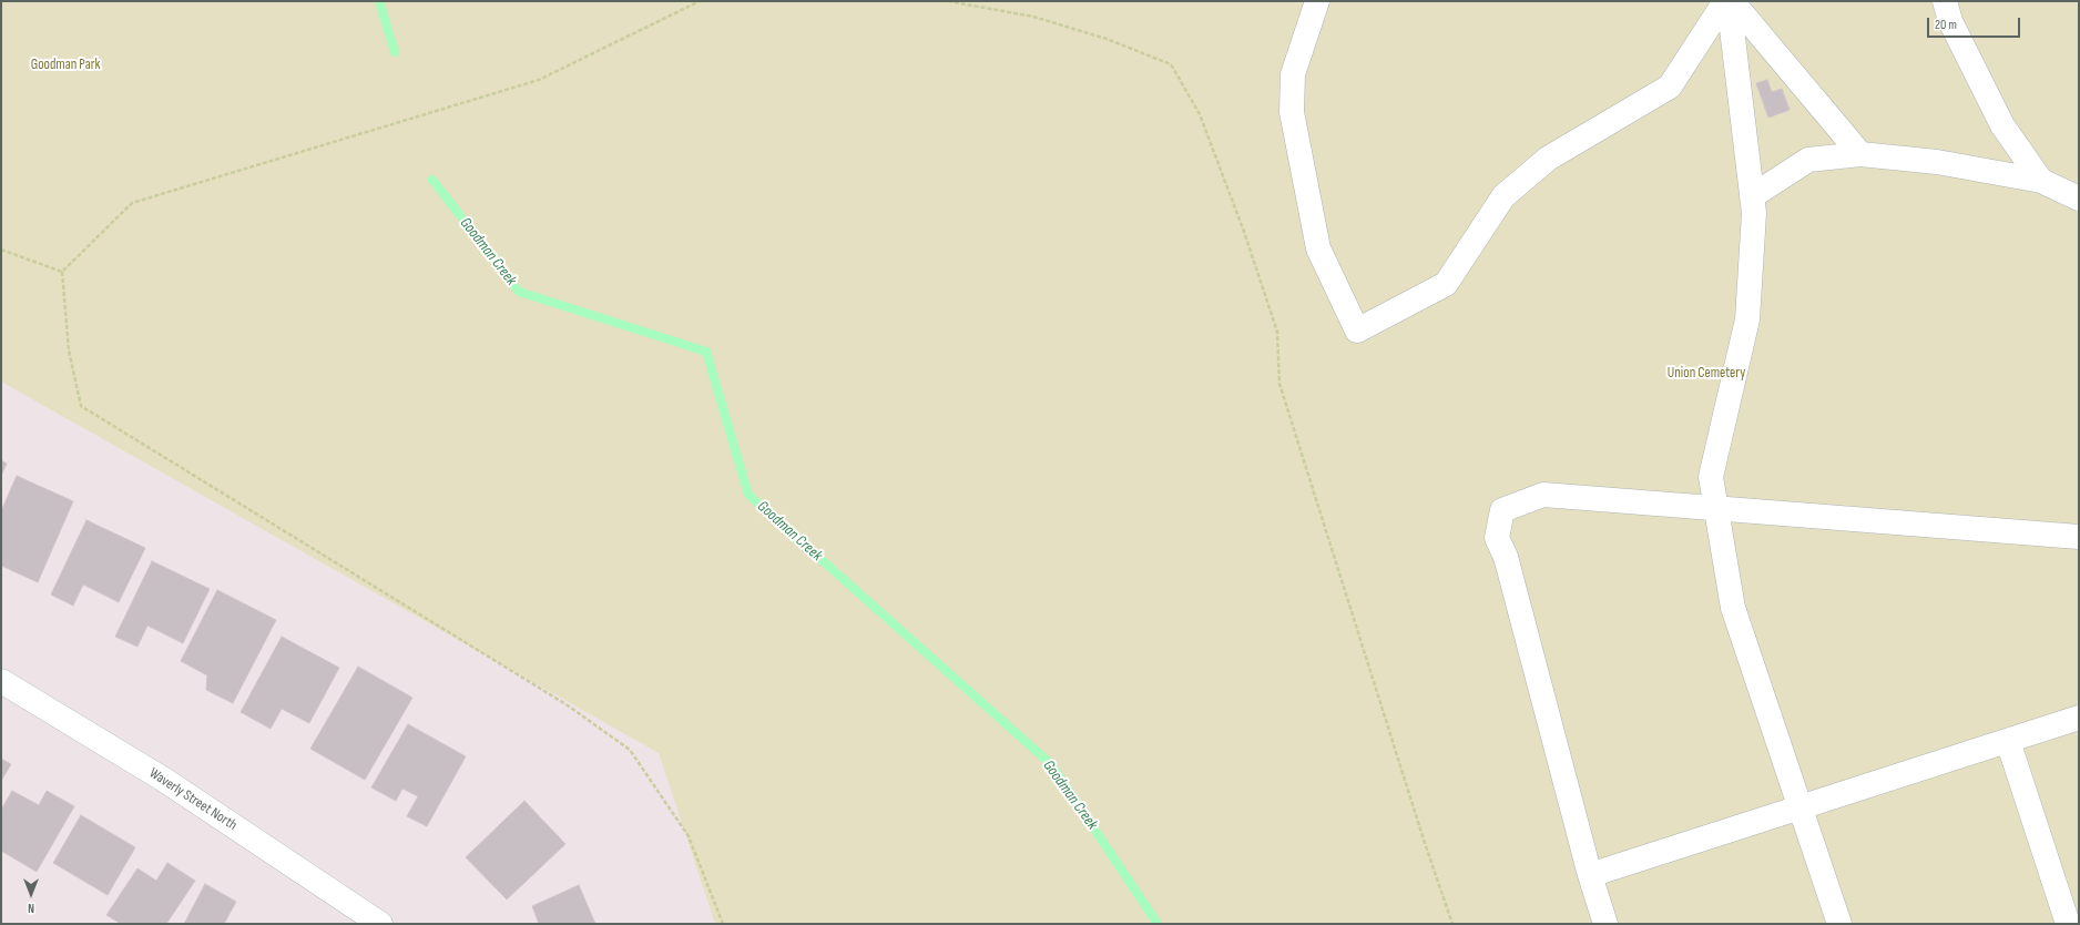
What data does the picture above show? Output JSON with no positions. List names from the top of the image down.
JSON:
{
  "streets": {
    "street": ["Waverly Street North"]
  },
  "water": ["Goodman Creek"],
  "parks": ["Goodman Park", "Union Cemetery"],
  "scale_bar": "20 m",
  "north": "bottom"
}
